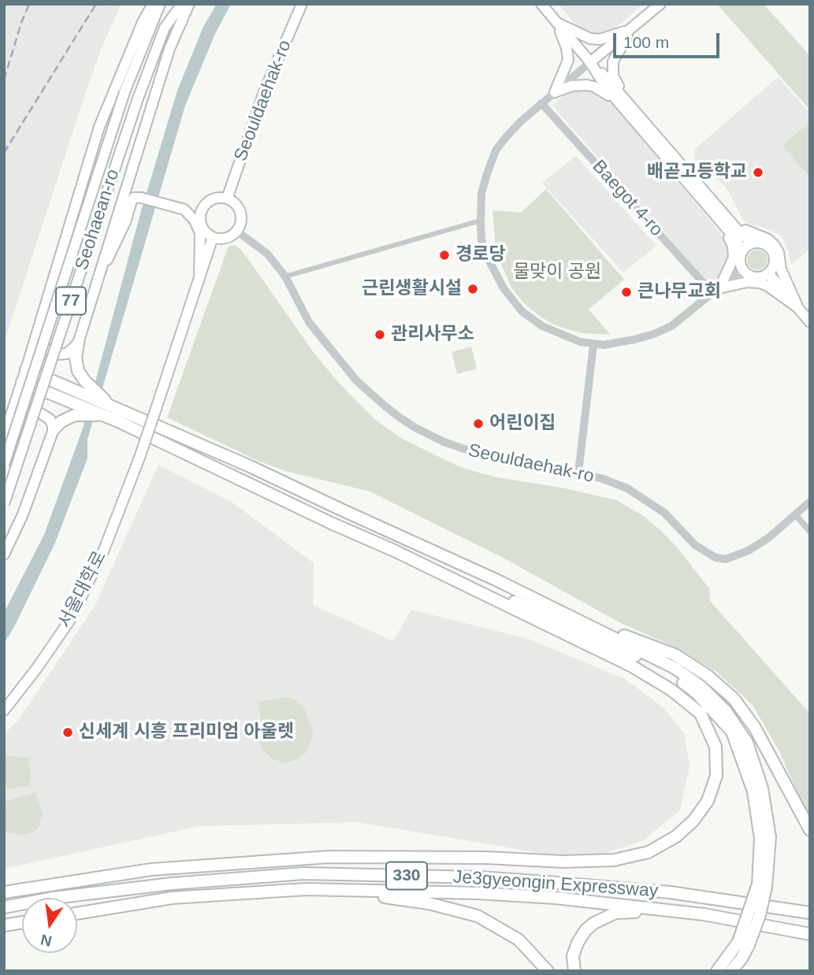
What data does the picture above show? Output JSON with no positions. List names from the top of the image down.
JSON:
{
  "streets": {
    "highway": ["330", "Je3gyeongin Expressway"],
    "main road": [
      "Seouldaehak-ro",
      "Seohaean-ro",
      "77",
      "서울대학로"
    ],
    "street": ["Baegot 4-ro"]
  },
  "crossings": [
    ["Seouldaehak-ro", "서울대학로"]
  ],
  "parks": ["물맞이 공원"],
  "places": [
    "배곧고등학교",
    "경로당",
    "근린생활시설",
    "큰나무교회",
    "관리사무소",
    "어린이집",
    "신세계 시흥 프리미엄 아울렛"
  ],
  "scale_bar": "100 m",
  "north": "bottom"
}
